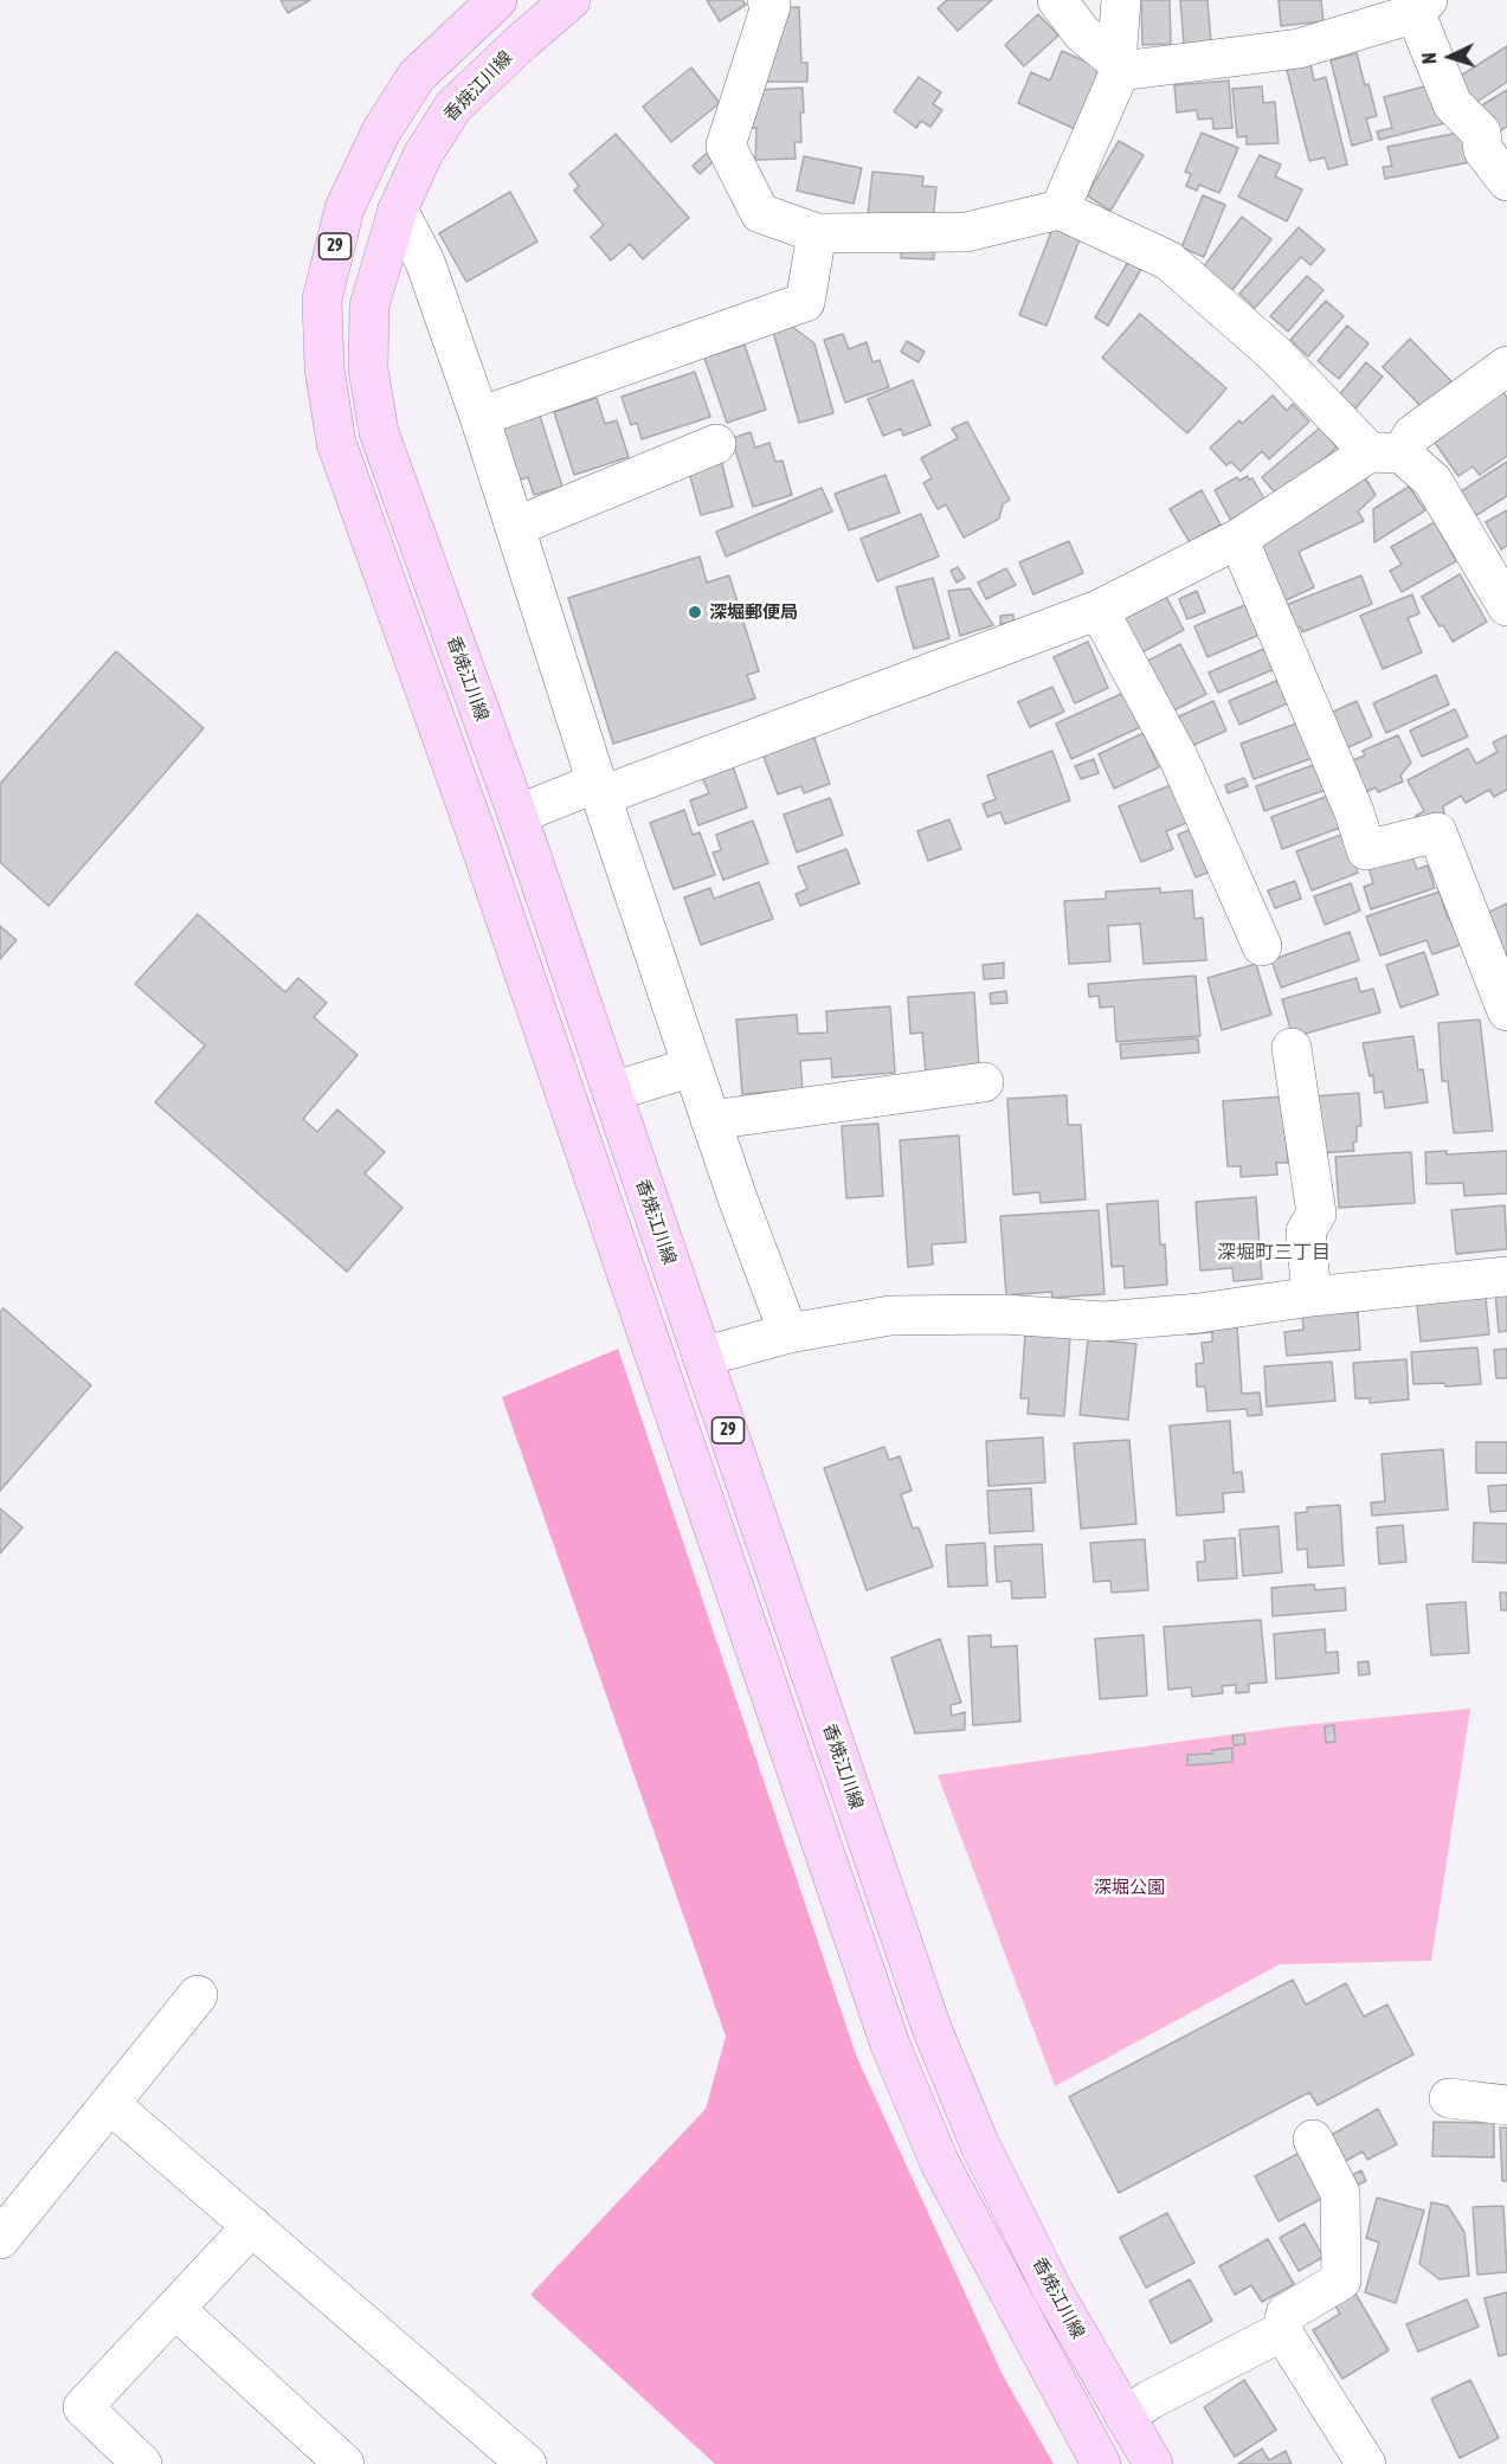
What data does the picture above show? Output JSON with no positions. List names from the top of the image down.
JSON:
{
  "streets": {
    "main road": ["香焼江川線", "29"]
  },
  "districts": ["深堀町三丁目"],
  "parks": ["深堀公園"],
  "places": ["深堀郵便局"],
  "north": "left"
}
